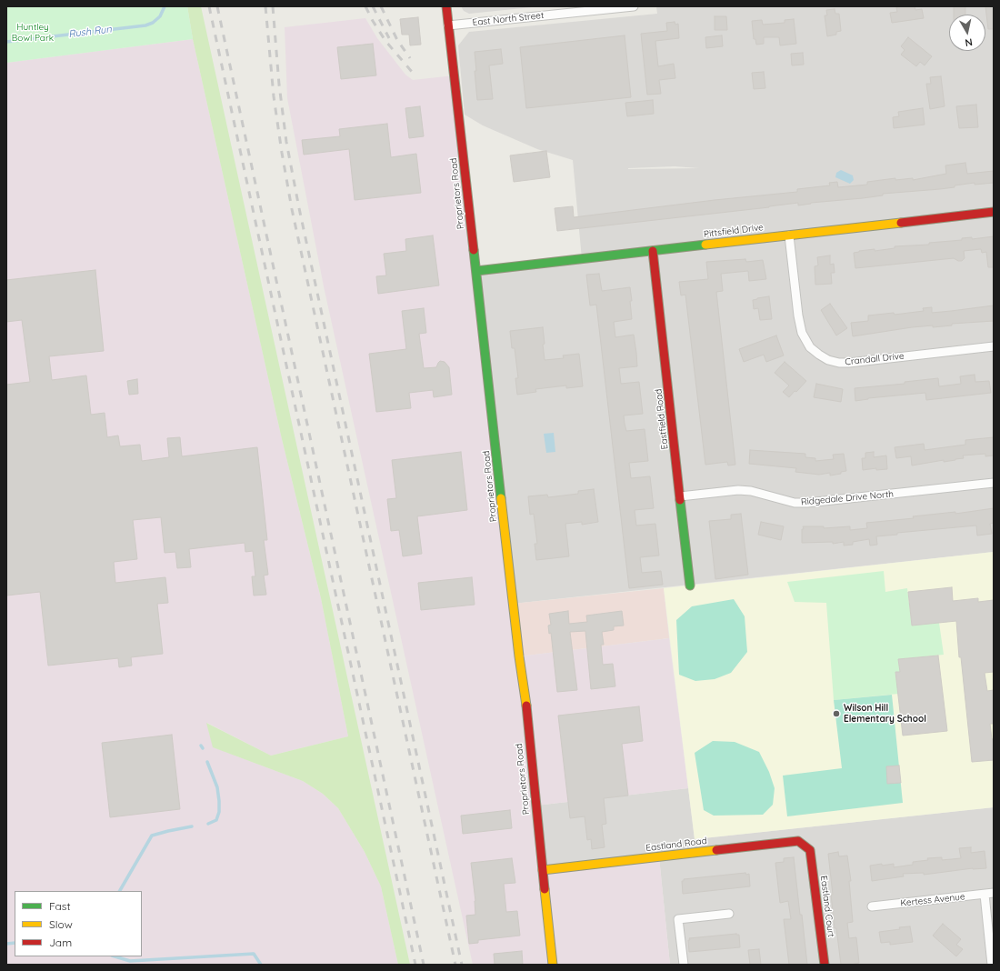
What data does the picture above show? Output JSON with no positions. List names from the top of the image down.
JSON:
{
  "streets": {
    "street": [
      "East North Street",
      "Proprietors Road",
      "Pittsfield Drive",
      "Crandall Drive",
      "Eastfield Road",
      "Ridgedale Drive North",
      "Eastland Road",
      "Kertess Avenue",
      "Eastland Court"
    ]
  },
  "crossings": [
    ["East North Street", "Proprietors Road"],
    ["Proprietors Road", "Pittsfield Drive"],
    ["Proprietors Road", "Eastland Road"],
    ["Pittsfield Drive", "Crandall Drive"],
    ["Pittsfield Drive", "Eastfield Road"],
    ["Eastfield Road", "Ridgedale Drive North"],
    ["Eastland Road", "Eastland Court"]
  ],
  "water": ["Rush Run"],
  "parks": ["Huntley Bowl Park"],
  "places": ["Wilson Hill Elementary School"],
  "legend": ["Fast", "Slow", "Jam"],
  "north": "bottom"
}
